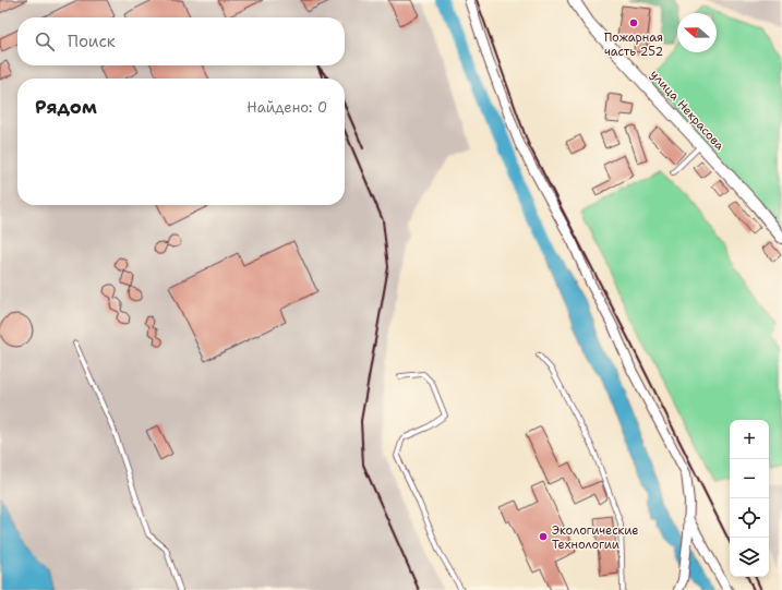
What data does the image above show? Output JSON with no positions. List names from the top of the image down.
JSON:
{
  "streets": {
    "street": ["улица Некрасова"]
  },
  "places": ["Пожарная часть 252", "Экологические Технологии"],
  "north": "left",
  "page": {
    "search": "Поиск",
    "heading": ["Рядом", "Найдено: 0"],
    "map_buttons": ["+", "−"]
  }
}
